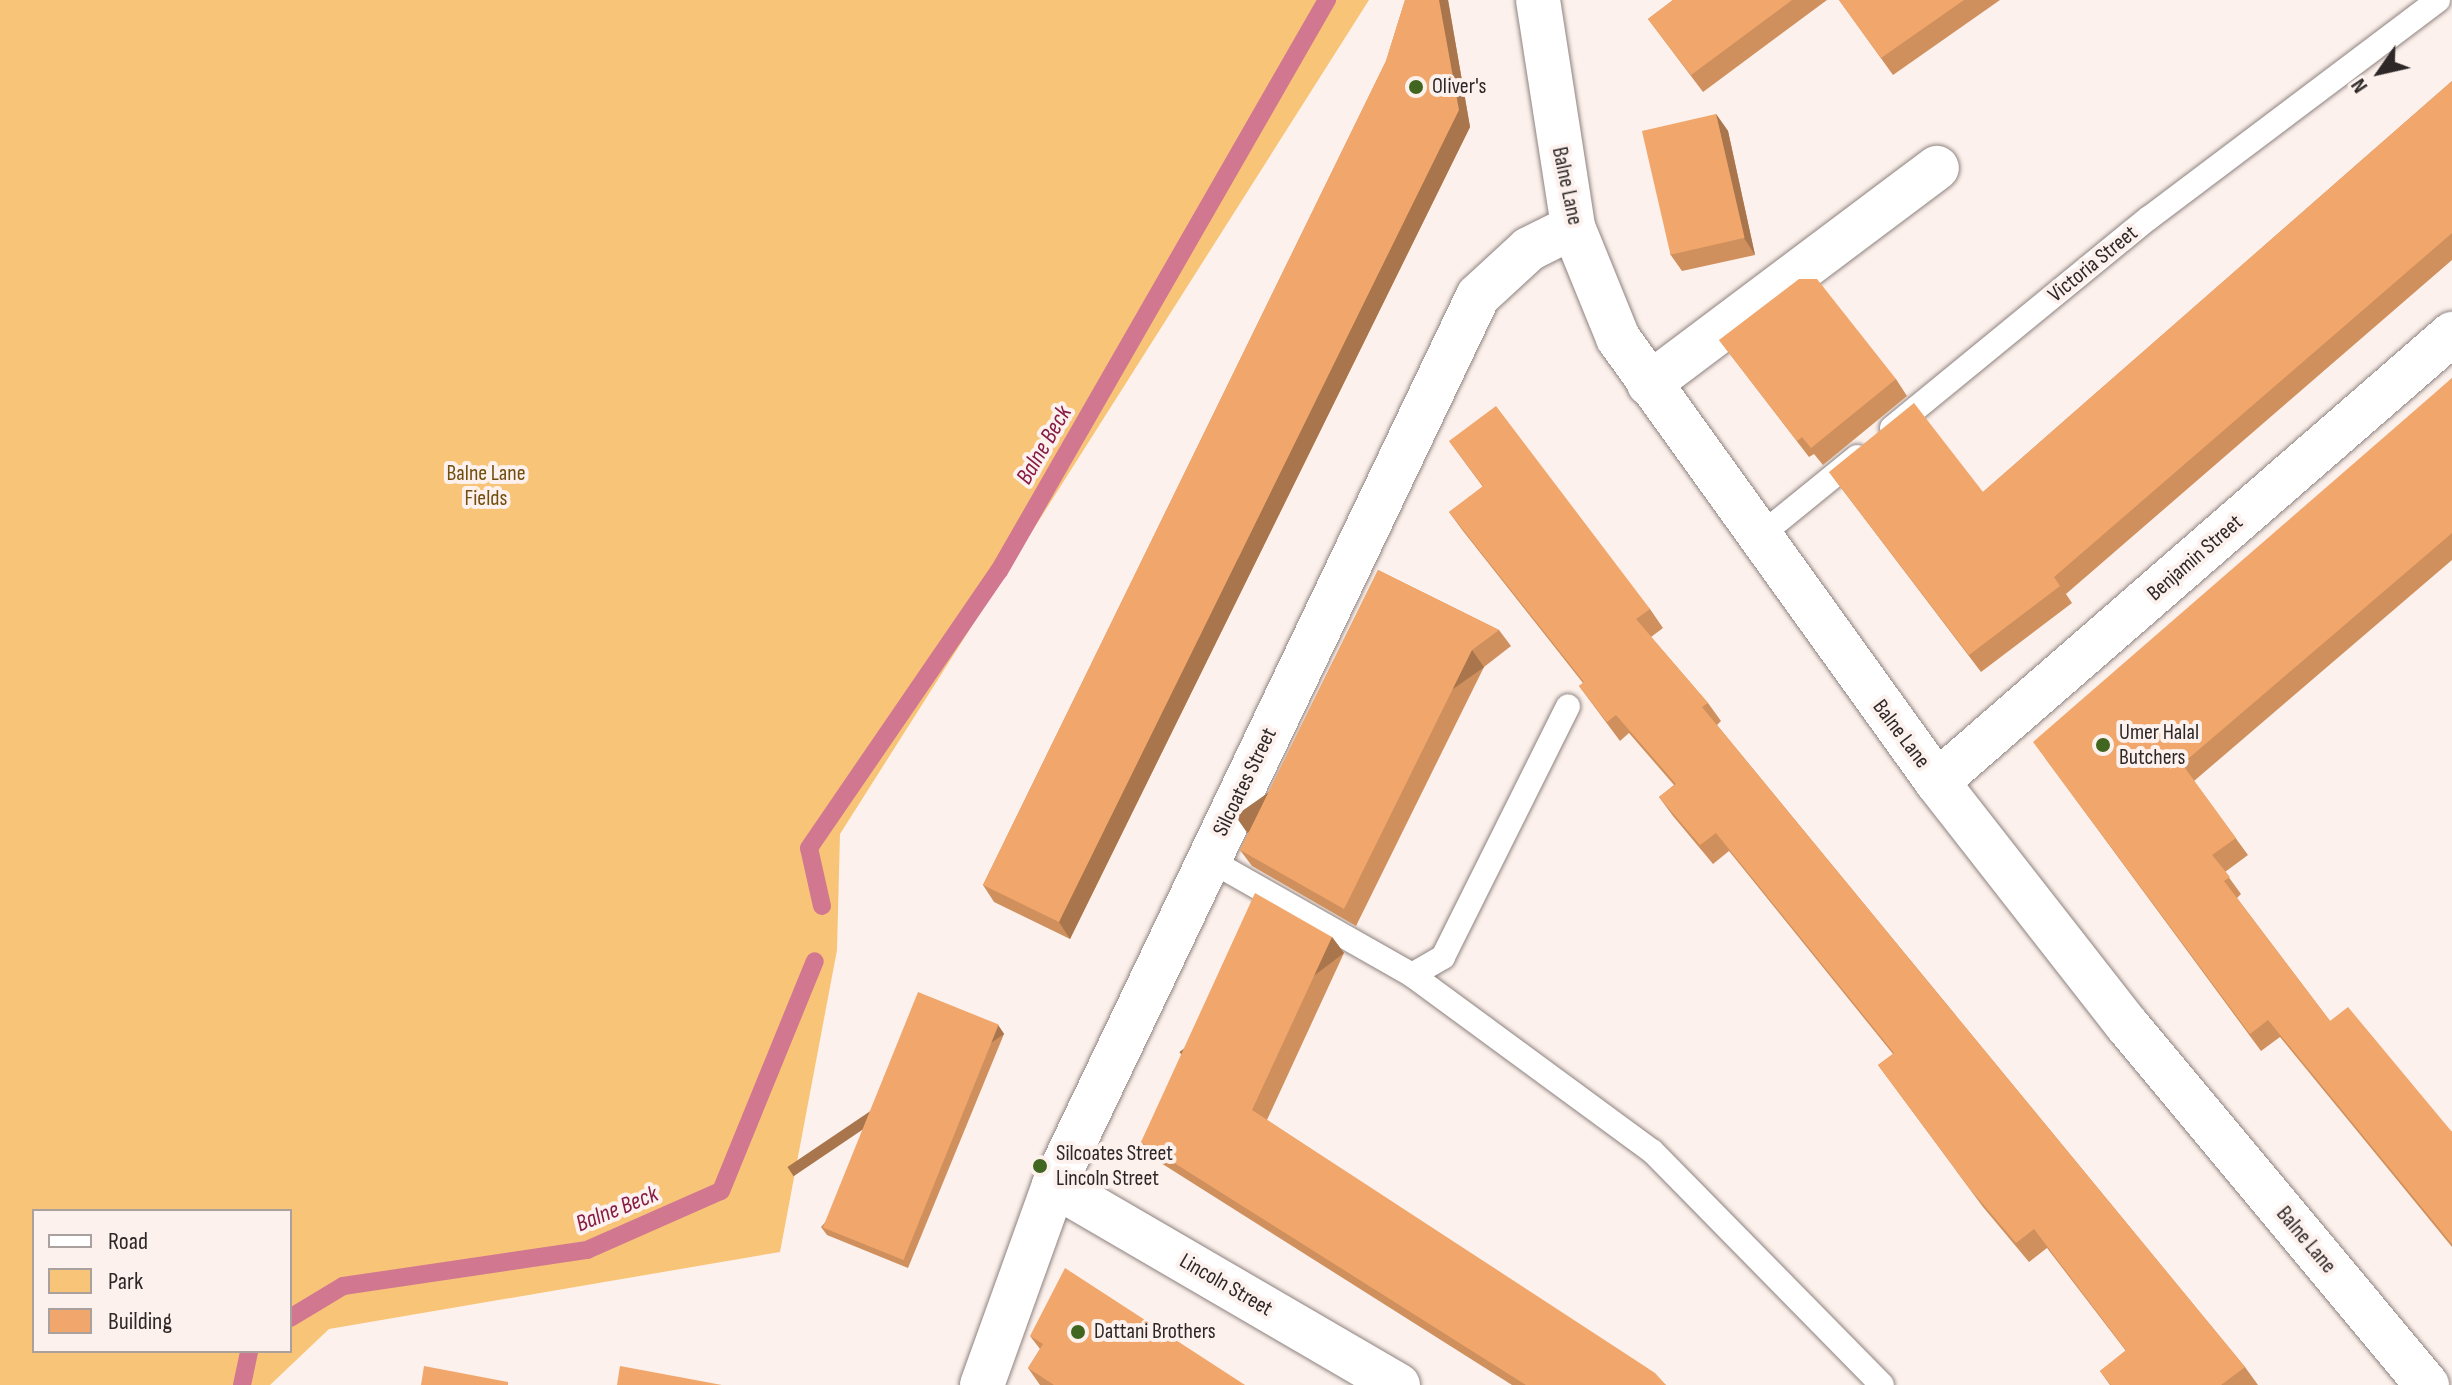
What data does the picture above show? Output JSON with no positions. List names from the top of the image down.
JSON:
{
  "streets": {
    "street": [
      "Balne Lane",
      "Benjamin Street",
      "Silcoates Street",
      "Lincoln Street"
    ],
    "lane": ["Victoria Street"]
  },
  "crossings": [
    ["Balne Lane", "Victoria Street"],
    ["Balne Lane", "Benjamin Street"],
    ["Balne Lane", "Silcoates Street"],
    ["Silcoates Street", "Lincoln Street"]
  ],
  "water": ["Balne Beck"],
  "parks": ["Balne Lane Fields"],
  "places": [
    "Oliver's",
    "Umer Halal Butchers",
    "Silcoates Street Lincoln Street",
    "Dattani Brothers"
  ],
  "legend": ["Road", "Park", "Building"],
  "north": "bottom left"
}
